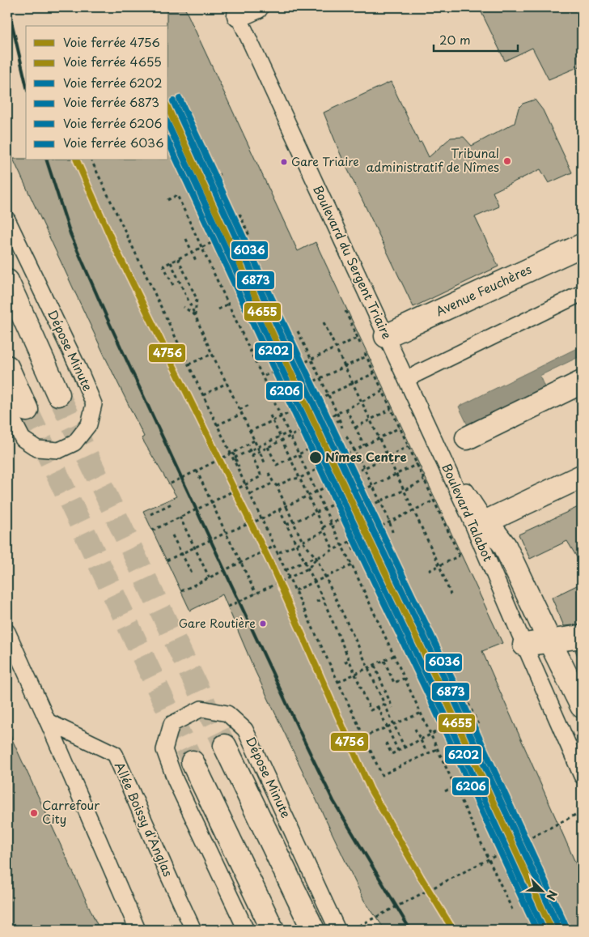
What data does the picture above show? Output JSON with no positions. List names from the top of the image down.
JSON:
{
  "streets": {
    "street": ["Avenue Feuchères", "Boulevard Talabot"],
    "lane": ["Boulevard du Sergent Triaire", "Dépose Minute", "Allée Boissy d'Anglas"]
  },
  "crossings": [
    ["Boulevard du Sergent Triaire", "Avenue Feuchères"],
    ["Boulevard du Sergent Triaire", "Boulevard Talabot"]
  ],
  "places": [
    "Tribunal administratif de Nîmes",
    "Gare Triaire",
    "Nîmes Centre",
    "Gare Routière",
    "Carrefour City"
  ],
  "lines": [
    "rail line 6036",
    "rail line 6873",
    "rail line 4655",
    "rail line 6202",
    "rail line 6206",
    "rail line 4756"
  ],
  "legend": [
    "Voie ferrée 4756",
    "Voie ferrée 4655",
    "Voie ferrée 6202",
    "Voie ferrée 6873",
    "Voie ferrée 6206",
    "Voie ferrée 6036"
  ],
  "scale_bar": "20 m",
  "north": "bottom right"
}
